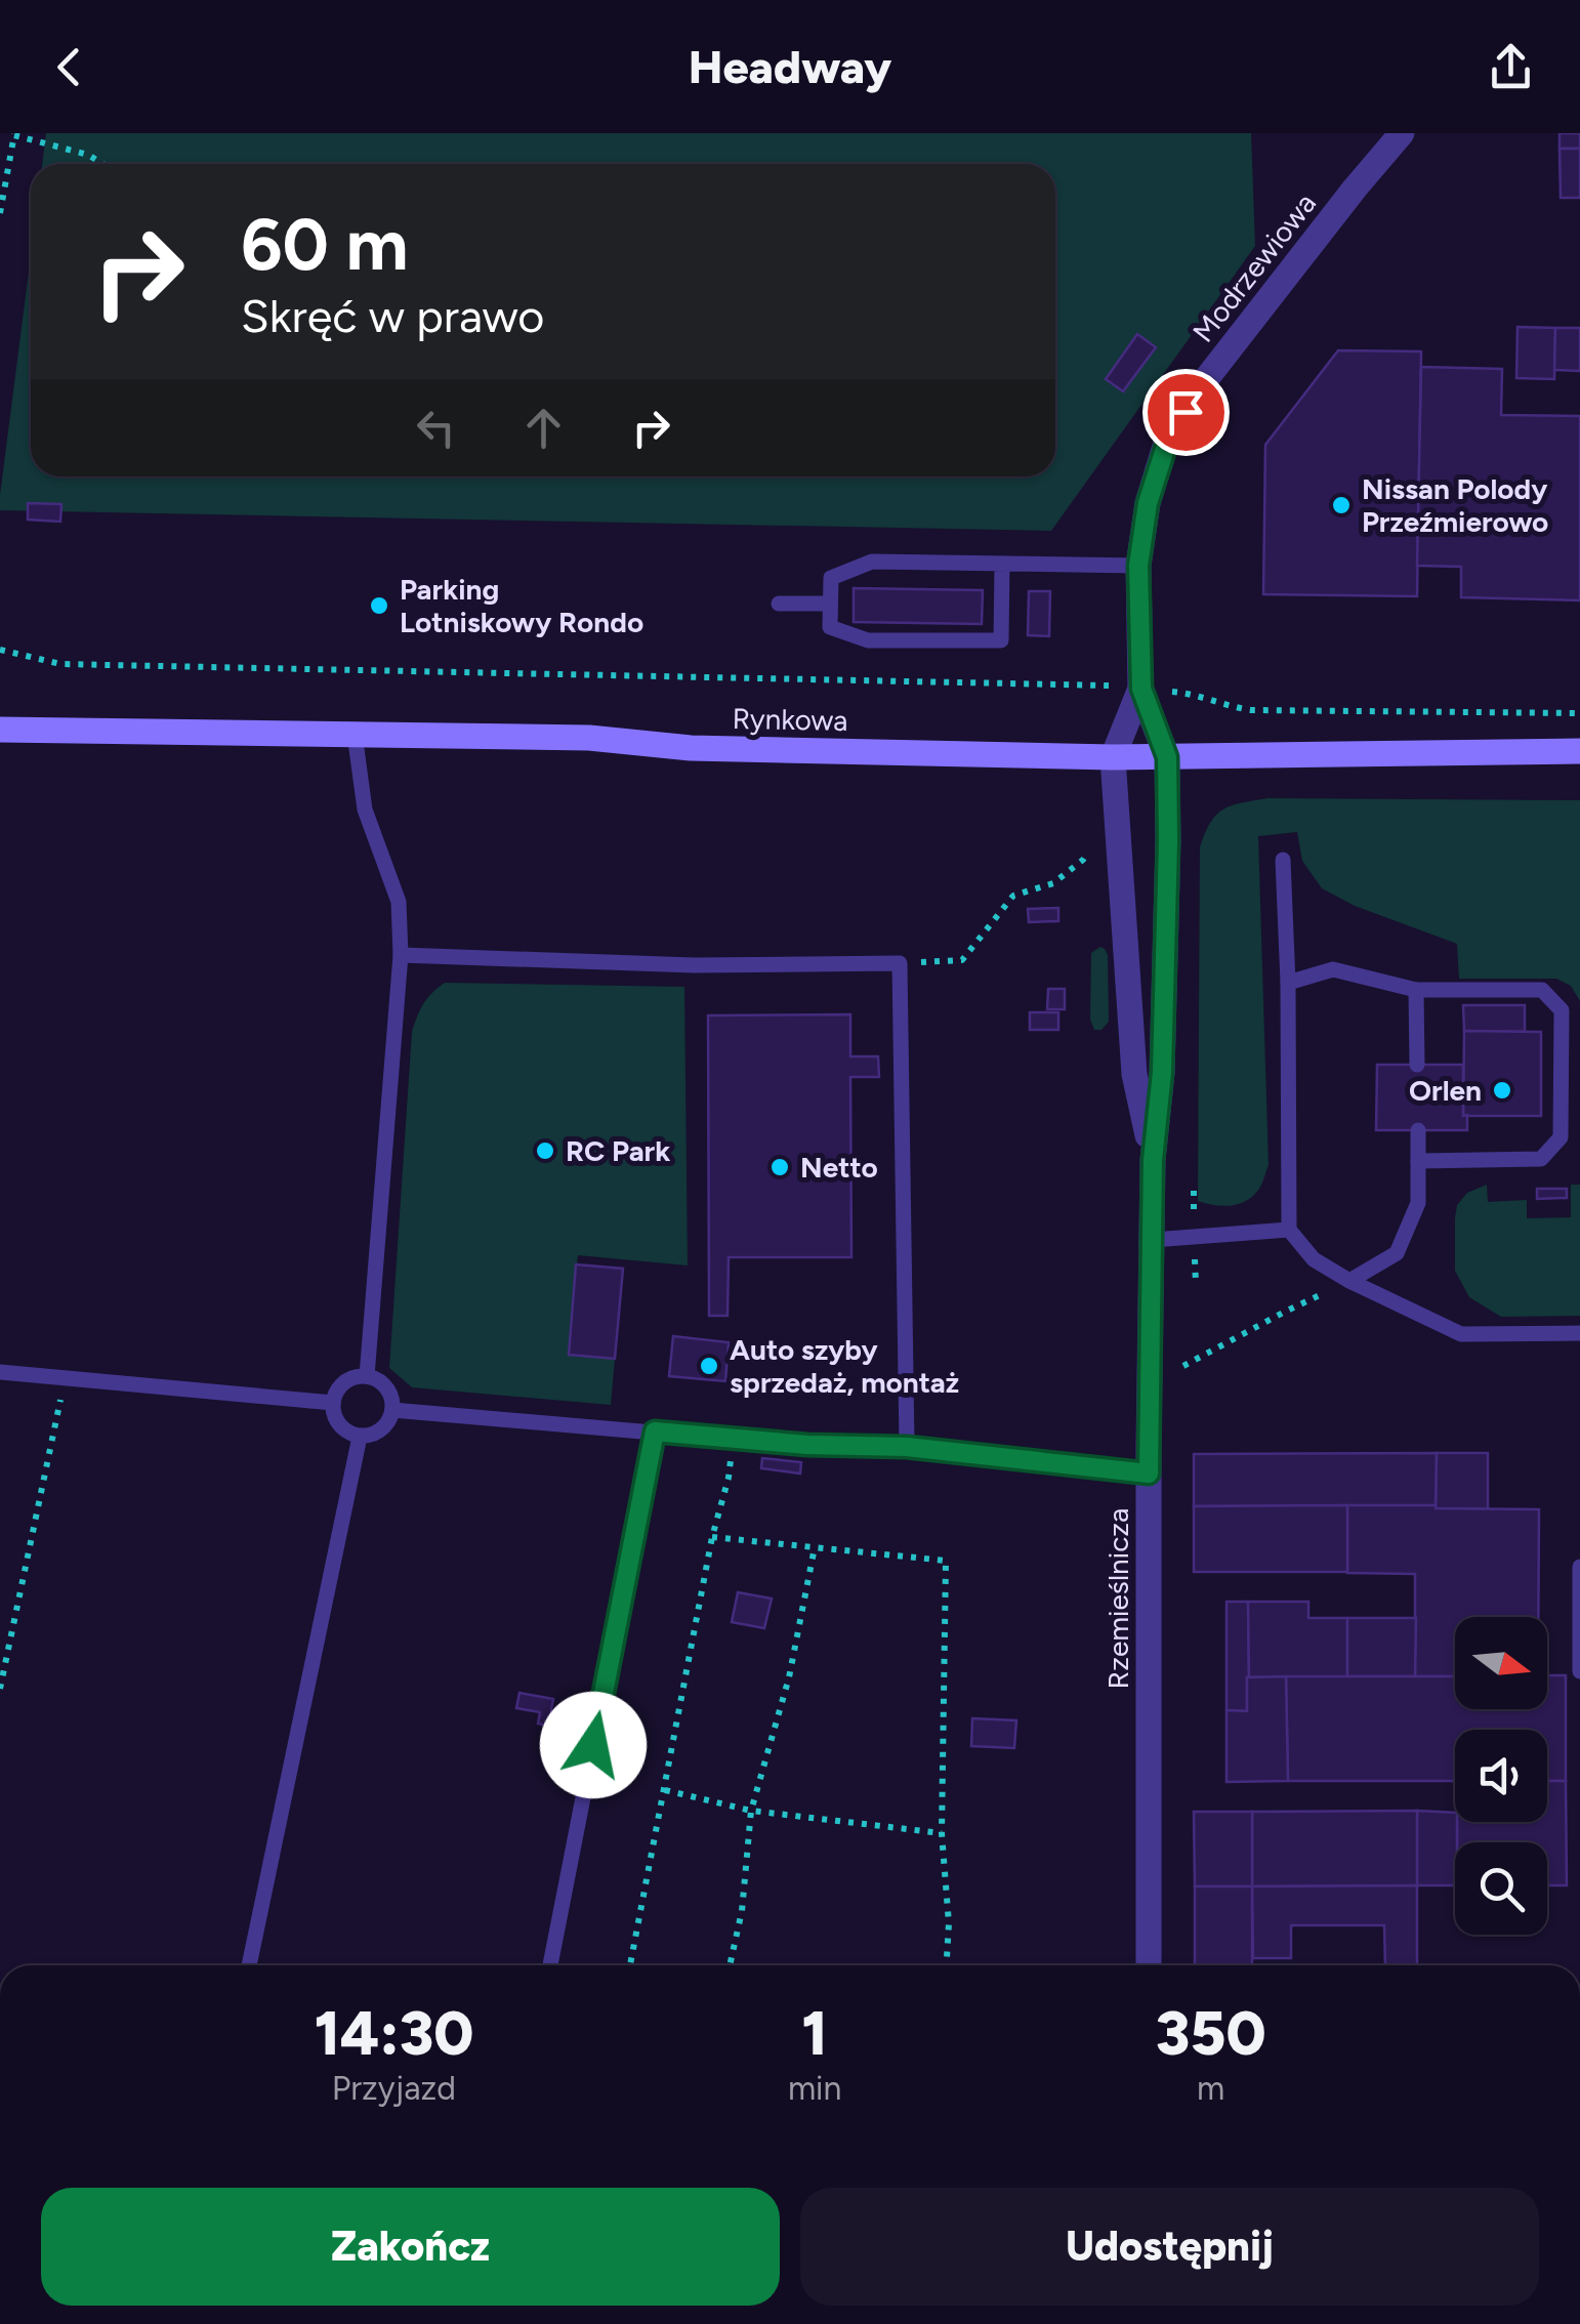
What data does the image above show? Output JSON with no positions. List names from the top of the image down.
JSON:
{
  "streets": {
    "street": ["Modrzewiowa", "Rynkowa", "Rzemieślnicza"]
  },
  "crossings": [
    ["Modrzewiowa", "Rynkowa"],
    ["Modrzewiowa", "Rzemieślnicza"],
    ["Rynkowa", "Rzemieślnicza"]
  ],
  "places": [
    "Nissan Polody Przeźmierowo",
    "Parking Lotniskowy Rondo",
    "Orlen",
    "RC Park",
    "Netto",
    "Auto szyby sprzedaż, montaż"
  ],
  "north": "right",
  "page": {
    "header": "Headway",
    "turn": ["60 m", "Skręć w prawo"],
    "eta": [
      "14:30",
      "Przyjazd",
      "1",
      "min",
      "350",
      "m"
    ],
    "buttons": ["Zakończ", "Udostępnij"]
  }
}
